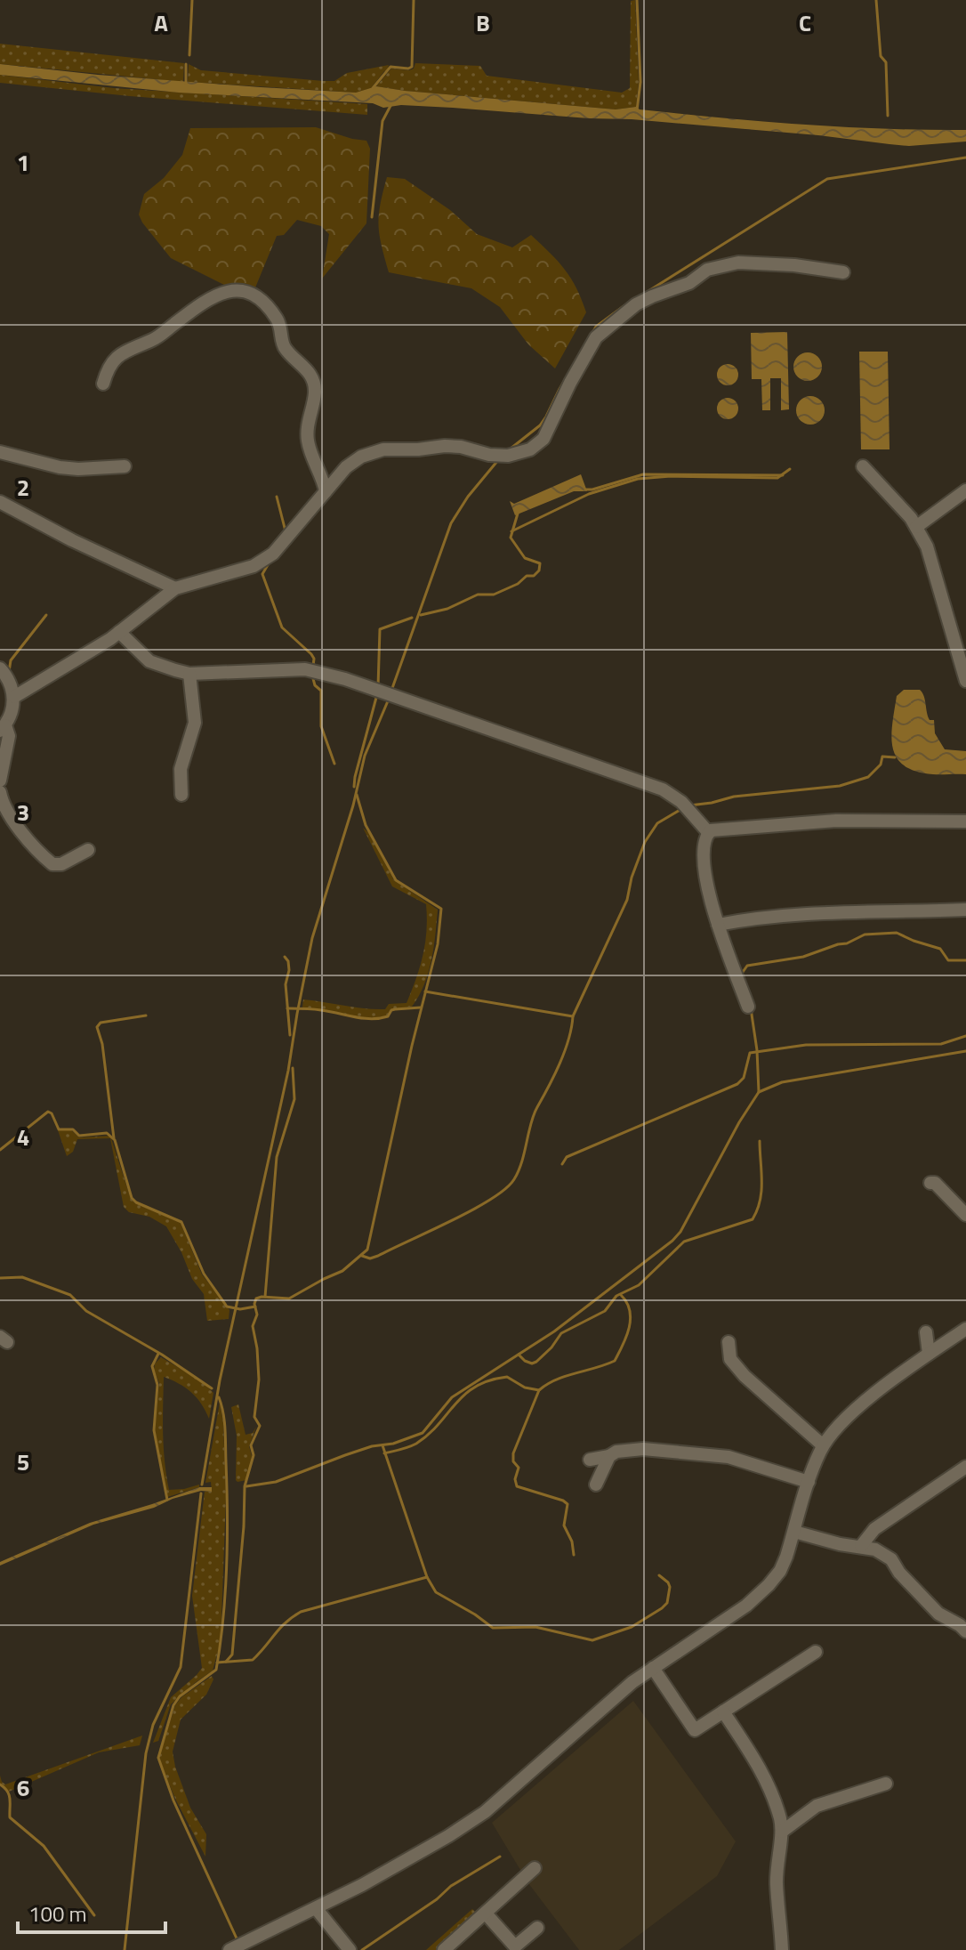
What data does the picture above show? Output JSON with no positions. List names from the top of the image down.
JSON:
{
  "scale_bar": "100 m",
  "grid": {
    "columns": ["A", "B", "C"],
    "rows": [
      "1",
      "2",
      "3",
      "4",
      "5",
      "6"
    ]
  }
}
